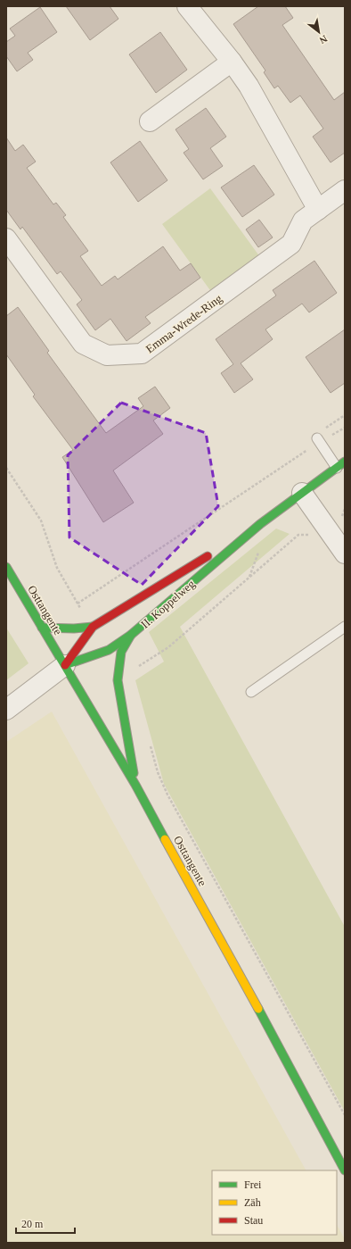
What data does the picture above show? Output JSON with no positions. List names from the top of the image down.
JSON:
{
  "streets": {
    "street": ["Emma-Wrede-Ring", "II. Koppelweg", "Osttangente"]
  },
  "crossings": [
    ["II. Koppelweg", "Osttangente"]
  ],
  "legend": ["Frei", "Zäh", "Stau"],
  "scale_bar": "20 m",
  "north": "bottom right"
}
